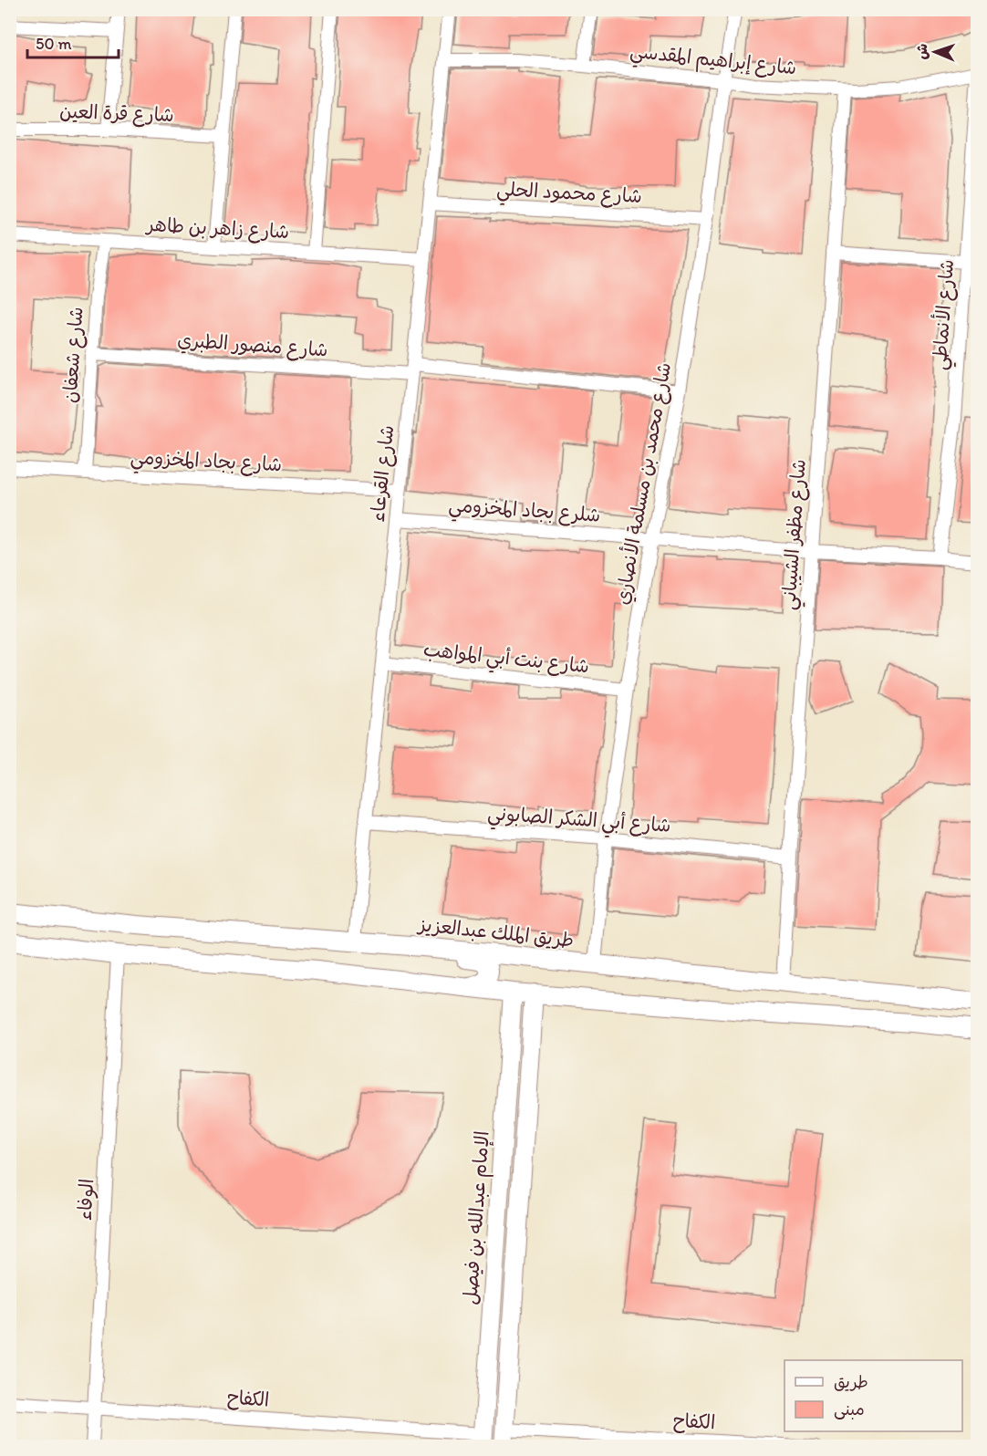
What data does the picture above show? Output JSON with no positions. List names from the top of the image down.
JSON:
{
  "streets": {
    "main road": ["طريق الملك عبدالعزيز", "الإمام عبدالله بن فيصل"],
    "street": [
      "شارع إبراهيم المقدسي",
      "شارع قرة العين",
      "شارع محمود الحلي",
      "شارع زاهر بن طاهر",
      "شارع الأنماطي",
      "شارع منصور الطبري",
      "شارع شعفان",
      "شارع بجاد المخزومي",
      "شارع القرعاء",
      "شارع محمد بن مسلمة الأنصاري",
      "شلرع بجاد المخزومي",
      "شارع مظفر الشيباني",
      "شارع بنت أبي المواهب",
      "شارع أبي الشكر الصابوني",
      "الوفاء",
      "الكفاح"
    ]
  },
  "crossings": [
    ["شارع إبراهيم المقدسي", "شارع الأنماطي"],
    ["شارع إبراهيم المقدسي", "شارع القرعاء"],
    ["شارع إبراهيم المقدسي", "شارع محمد بن مسلمة الأنصاري"],
    ["شارع إبراهيم المقدسي", "شارع مظفر الشيباني"],
    ["شارع محمود الحلي", "شارع القرعاء"],
    ["شارع محمود الحلي", "شارع محمد بن مسلمة الأنصاري"],
    ["شارع زاهر بن طاهر", "شارع شعفان"],
    ["شارع زاهر بن طاهر", "شارع القرعاء"],
    ["شارع الأنماطي", "شلرع بجاد المخزومي"],
    ["شارع منصور الطبري", "شارع شعفان"],
    ["شارع منصور الطبري", "شارع القرعاء"],
    ["شارع منصور الطبري", "شارع محمد بن مسلمة الأنصاري"],
    ["شارع شعفان", "شارع بجاد المخزومي"],
    ["شارع بجاد المخزومي", "شارع القرعاء"],
    ["شارع القرعاء", "شلرع بجاد المخزومي"],
    ["شارع القرعاء", "شارع بنت أبي المواهب"],
    ["شارع القرعاء", "شارع أبي الشكر الصابوني"],
    ["شارع القرعاء", "طريق الملك عبدالعزيز"],
    ["شارع محمد بن مسلمة الأنصاري", "شلرع بجاد المخزومي"],
    ["شارع محمد بن مسلمة الأنصاري", "شارع بنت أبي المواهب"],
    ["شارع محمد بن مسلمة الأنصاري", "شارع أبي الشكر الصابوني"],
    ["شارع محمد بن مسلمة الأنصاري", "طريق الملك عبدالعزيز"],
    ["شلرع بجاد المخزومي", "شارع مظفر الشيباني"],
    ["شارع مظفر الشيباني", "شارع أبي الشكر الصابوني"],
    ["شارع مظفر الشيباني", "طريق الملك عبدالعزيز"],
    ["الوفاء", "الكفاح"],
    ["الإمام عبدالله بن فيصل", "الكفاح"]
  ],
  "legend": ["طريق", "مبنى"],
  "scale_bar": "50 m",
  "north": "left"
}
